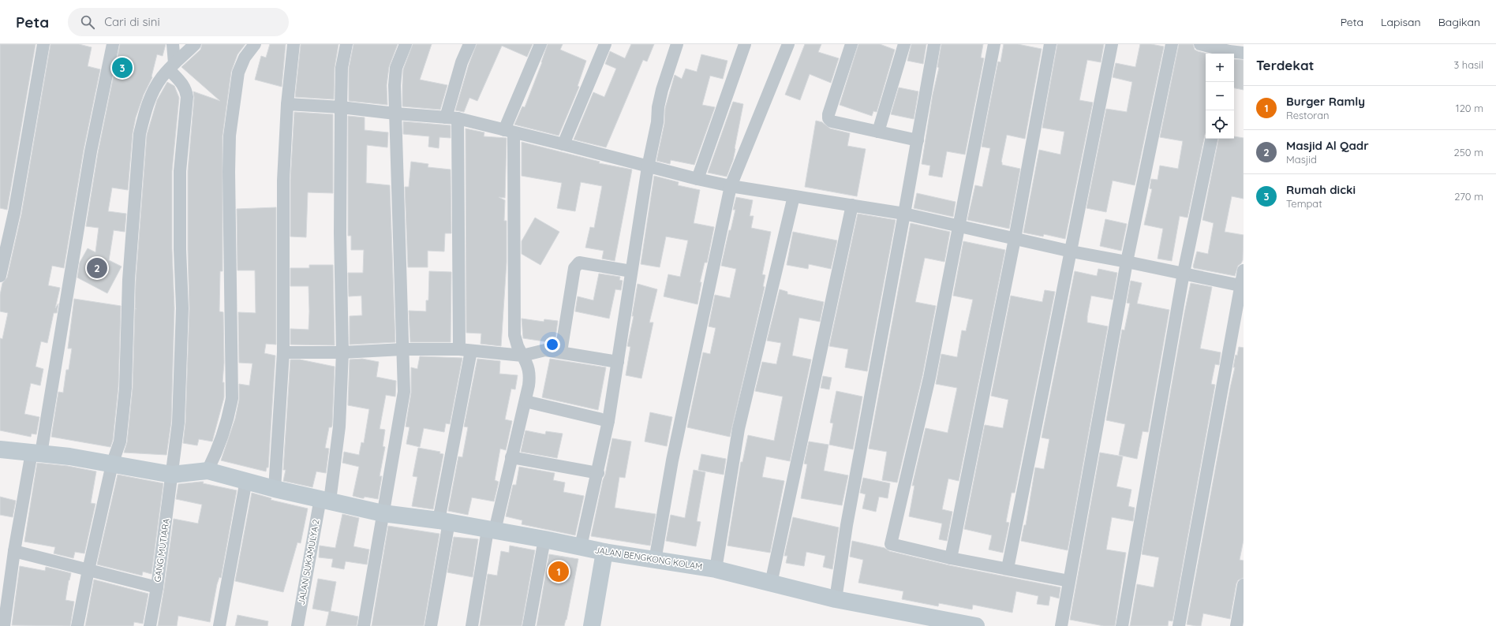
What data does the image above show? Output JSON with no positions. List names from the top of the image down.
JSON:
{
  "streets": {
    "street": ["GANG MUTIARA", "JALAN BENGKONG KOLAM", "JALAN SUKAMULYA 2"]
  },
  "crossings": [
    ["JALAN BENGKONG KOLAM", "JALAN SUKAMULYA 2"]
  ],
  "page": {
    "header": "Peta",
    "search": "Cari di sini",
    "nav": ["Peta", "Lapisan", "Bagikan"],
    "heading": ["Terdekat", "3 hasil"],
    "map_buttons": ["+", "−"],
    "pins": ["3", "2", "1"],
    "list": [
      {
        "mark": "1",
        "name": "Burger Ramly",
        "note": "Restoran",
        "value": "120 m"
      },
      {
        "mark": "2",
        "name": "Masjid Al Qadr",
        "note": "Masjid",
        "value": "250 m"
      },
      {
        "mark": "3",
        "name": "Rumah dicki",
        "note": "Tempat",
        "value": "270 m"
      }
    ]
  }
}
